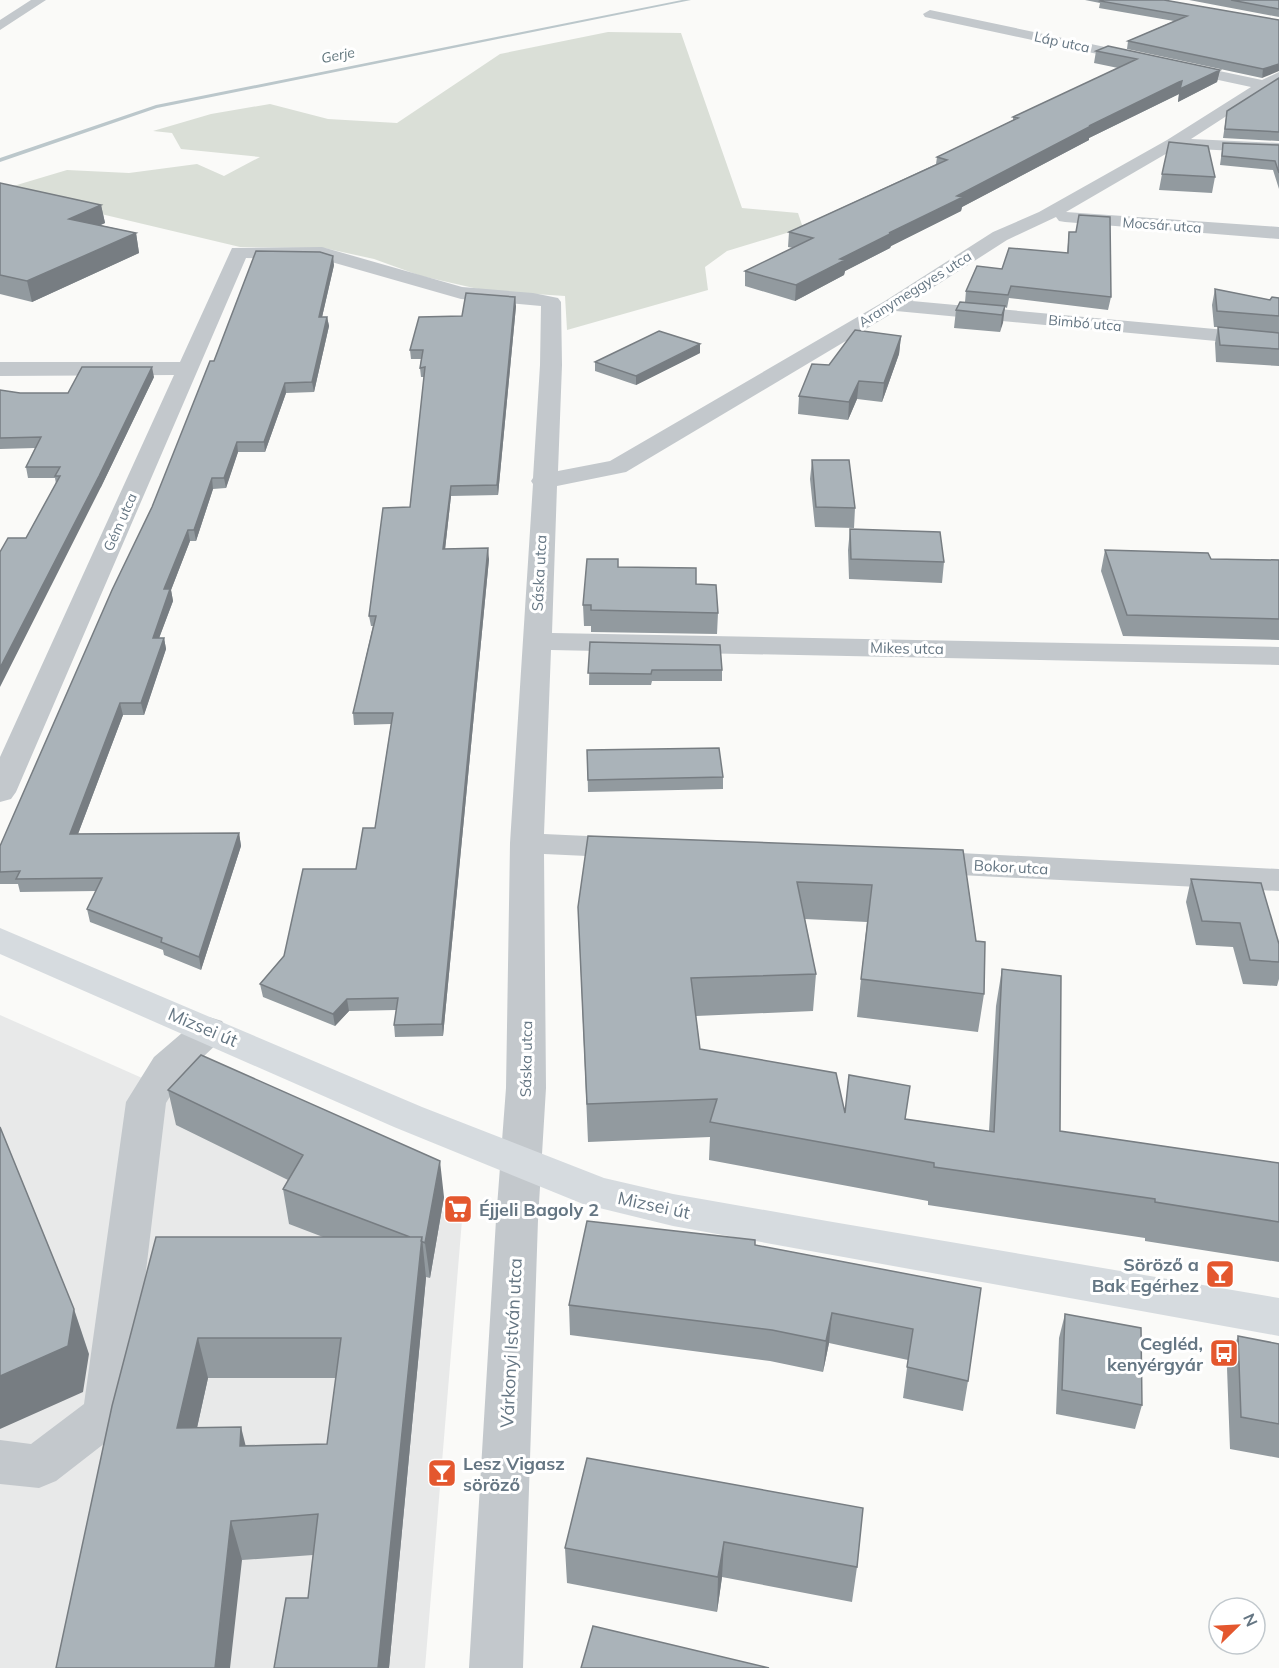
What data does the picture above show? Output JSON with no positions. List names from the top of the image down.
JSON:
{
  "streets": {
    "main road": ["Mizsei út"],
    "street": [
      "Láp utca",
      "Mocsár utca",
      "Aranymeggyes utca",
      "Bimbó utca",
      "Gém utca",
      "Sáska utca",
      "Mikes utca",
      "Bokor utca",
      "Várkonyi István utca"
    ]
  },
  "crossings": [
    ["Láp utca", "Aranymeggyes utca"],
    ["Mocsár utca", "Aranymeggyes utca"],
    ["Aranymeggyes utca", "Bimbó utca"],
    ["Aranymeggyes utca", "Sáska utca"],
    ["Gém utca", "Sáska utca"],
    ["Sáska utca", "Mikes utca"],
    ["Sáska utca", "Mizsei út"],
    ["Sáska utca", "Várkonyi István utca"],
    ["Mizsei út", "Várkonyi István utca"]
  ],
  "water": ["Gerje"],
  "places": {
    "supermarket": ["Éjjeli Bagoly 2"],
    "bar": ["Söröző a Bak Egérhez", "Lesz Vigasz söröző"],
    "bus stop": ["Cegléd, kenyérgyár"]
  },
  "north": "top right"
}
